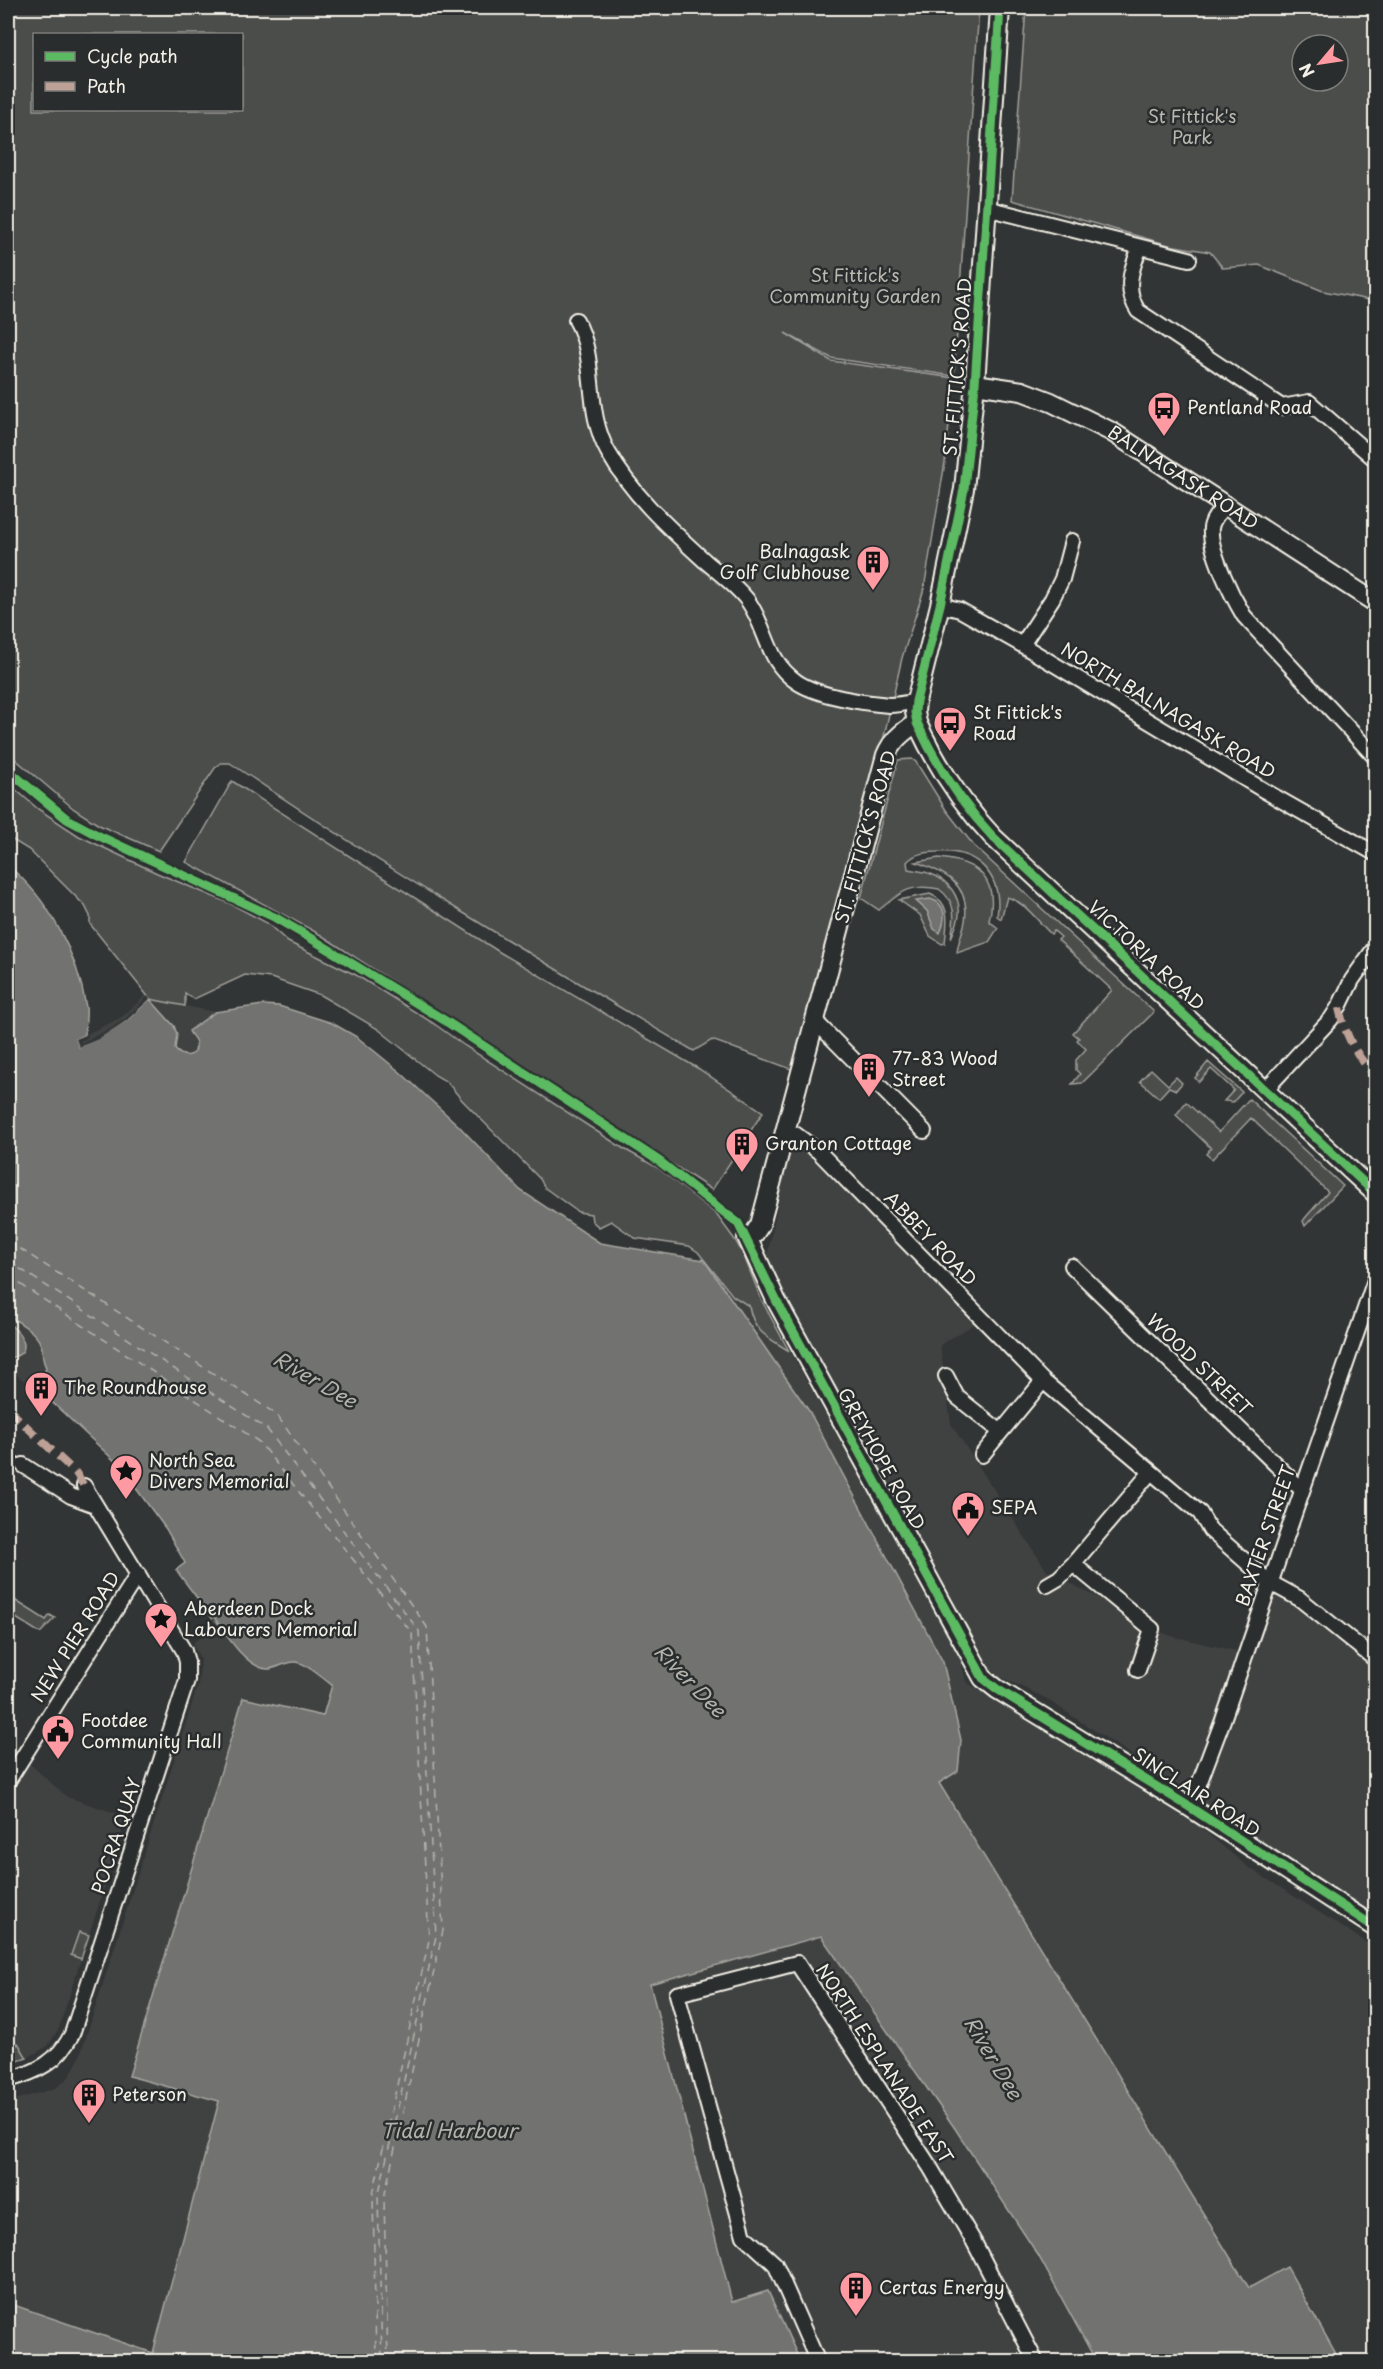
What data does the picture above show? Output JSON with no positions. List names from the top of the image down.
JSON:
{
  "streets": {
    "street": [
      "ST. FITTICK'S ROAD",
      "BALNAGASK ROAD",
      "NORTH BALNAGASK ROAD",
      "VICTORIA ROAD",
      "ABBEY ROAD",
      "WOOD STREET",
      "GREYHOPE ROAD",
      "BAXTER STREET",
      "NEW PIER ROAD",
      "SINCLAIR ROAD",
      "POCRA QUAY",
      "NORTH ESPLANADE EAST"
    ]
  },
  "crossings": [
    ["ST. FITTICK'S ROAD", "BALNAGASK ROAD"],
    ["ST. FITTICK'S ROAD", "NORTH BALNAGASK ROAD"],
    ["ST. FITTICK'S ROAD", "VICTORIA ROAD"],
    ["ST. FITTICK'S ROAD", "ABBEY ROAD"],
    ["ST. FITTICK'S ROAD", "GREYHOPE ROAD"],
    ["ABBEY ROAD", "BAXTER STREET"],
    ["WOOD STREET", "BAXTER STREET"],
    ["GREYHOPE ROAD", "SINCLAIR ROAD"],
    ["BAXTER STREET", "SINCLAIR ROAD"],
    ["NEW PIER ROAD", "POCRA QUAY"]
  ],
  "water": ["River Dee", "Tidal Harbour"],
  "parks": ["St Fittick's Park", "St Fittick's Community Garden"],
  "places": {
    "bus stop": ["Pentland Road", "St Fittick's Road"],
    "building": [
      "Balnagask Golf Clubhouse",
      "77-83 Wood Street",
      "Granton Cottage",
      "The Roundhouse",
      "Peterson",
      "Certas Energy"
    ],
    "place": ["North Sea Divers Memorial", "Aberdeen Dock Labourers Memorial"],
    "public building": ["SEPA", "Footdee Community Hall"]
  },
  "legend": ["Cycle path", "Path"],
  "north": "bottom left"
}
